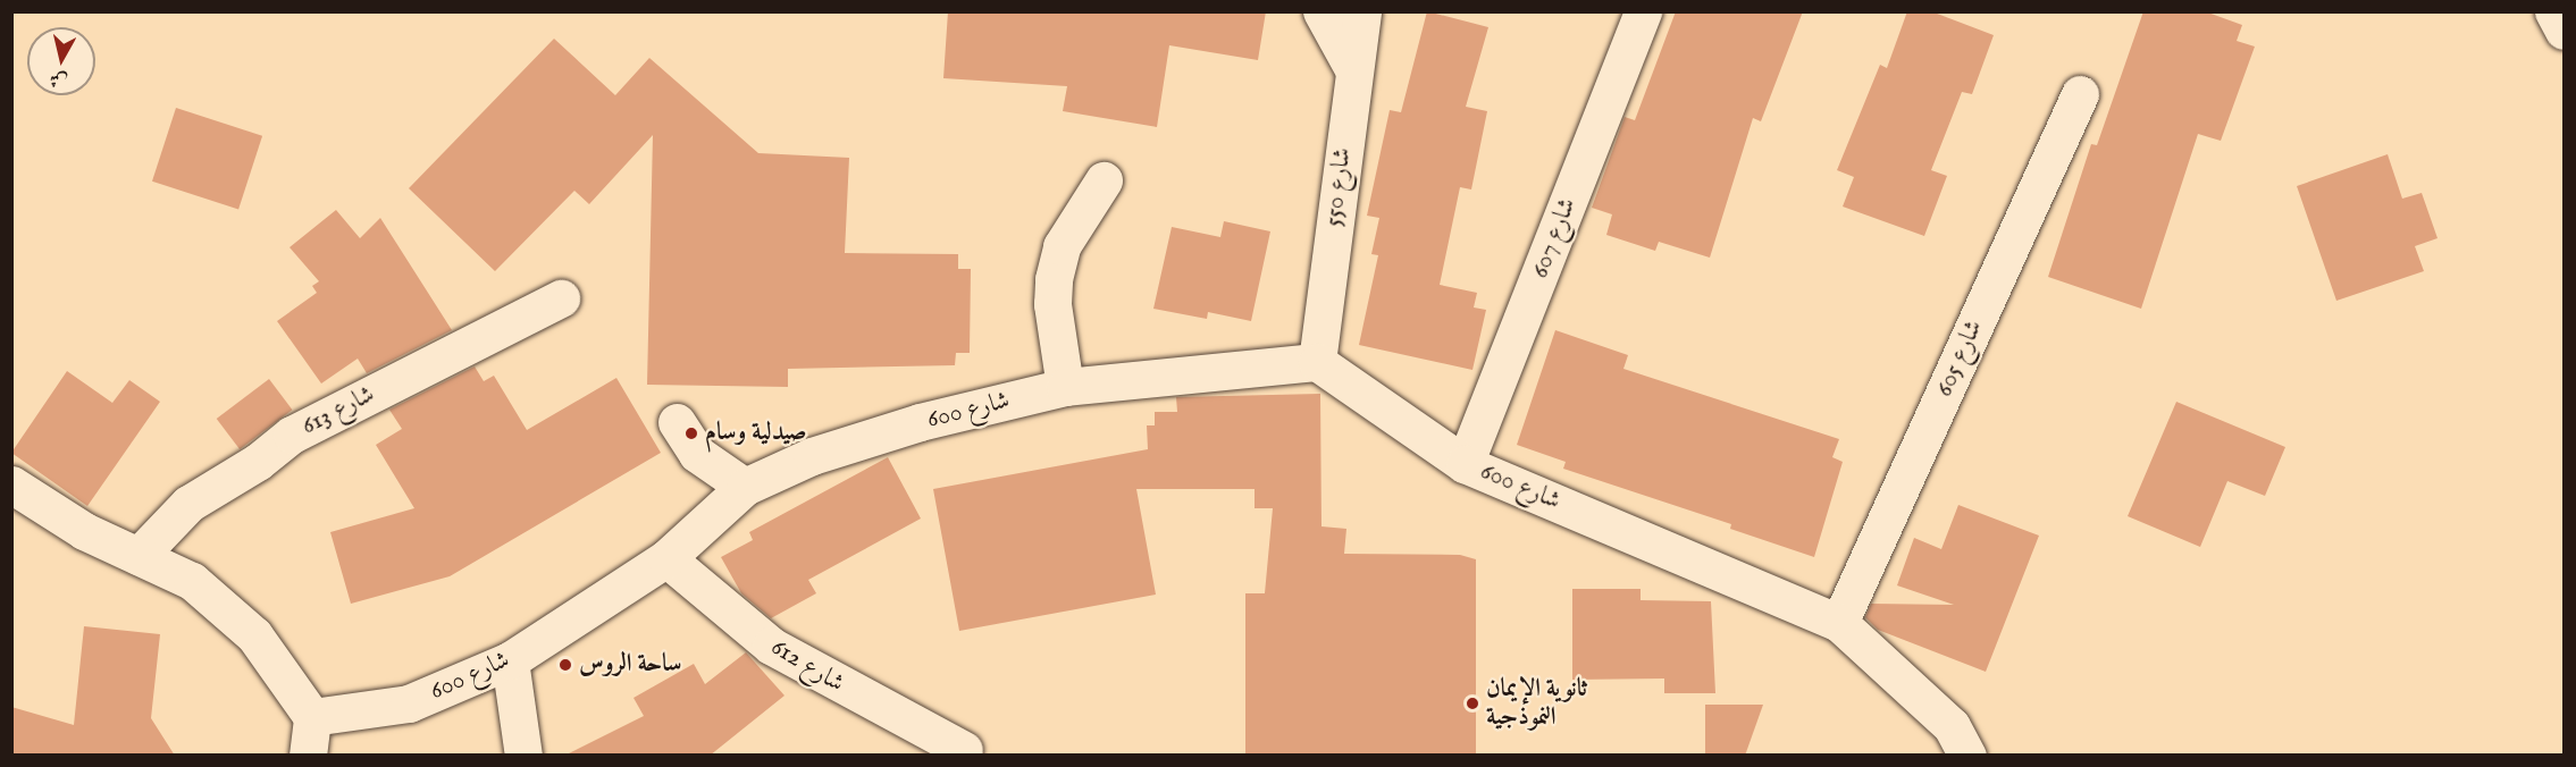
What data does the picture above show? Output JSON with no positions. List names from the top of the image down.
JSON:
{
  "streets": {
    "main road": [
      "شارع 550",
      "شارع 607",
      "شارع 605",
      "شارع 613",
      "شارع 600",
      "شارع 612"
    ]
  },
  "crossings": [
    ["شارع 550", "شارع 600"],
    ["شارع 607", "شارع 600"],
    ["شارع 605", "شارع 600"],
    ["شارع 600", "شارع 612"]
  ],
  "places": ["صيدلية وسام", "ساحة الروس", "ثانوية الإيمان النموذجية"],
  "north": "bottom"
}
